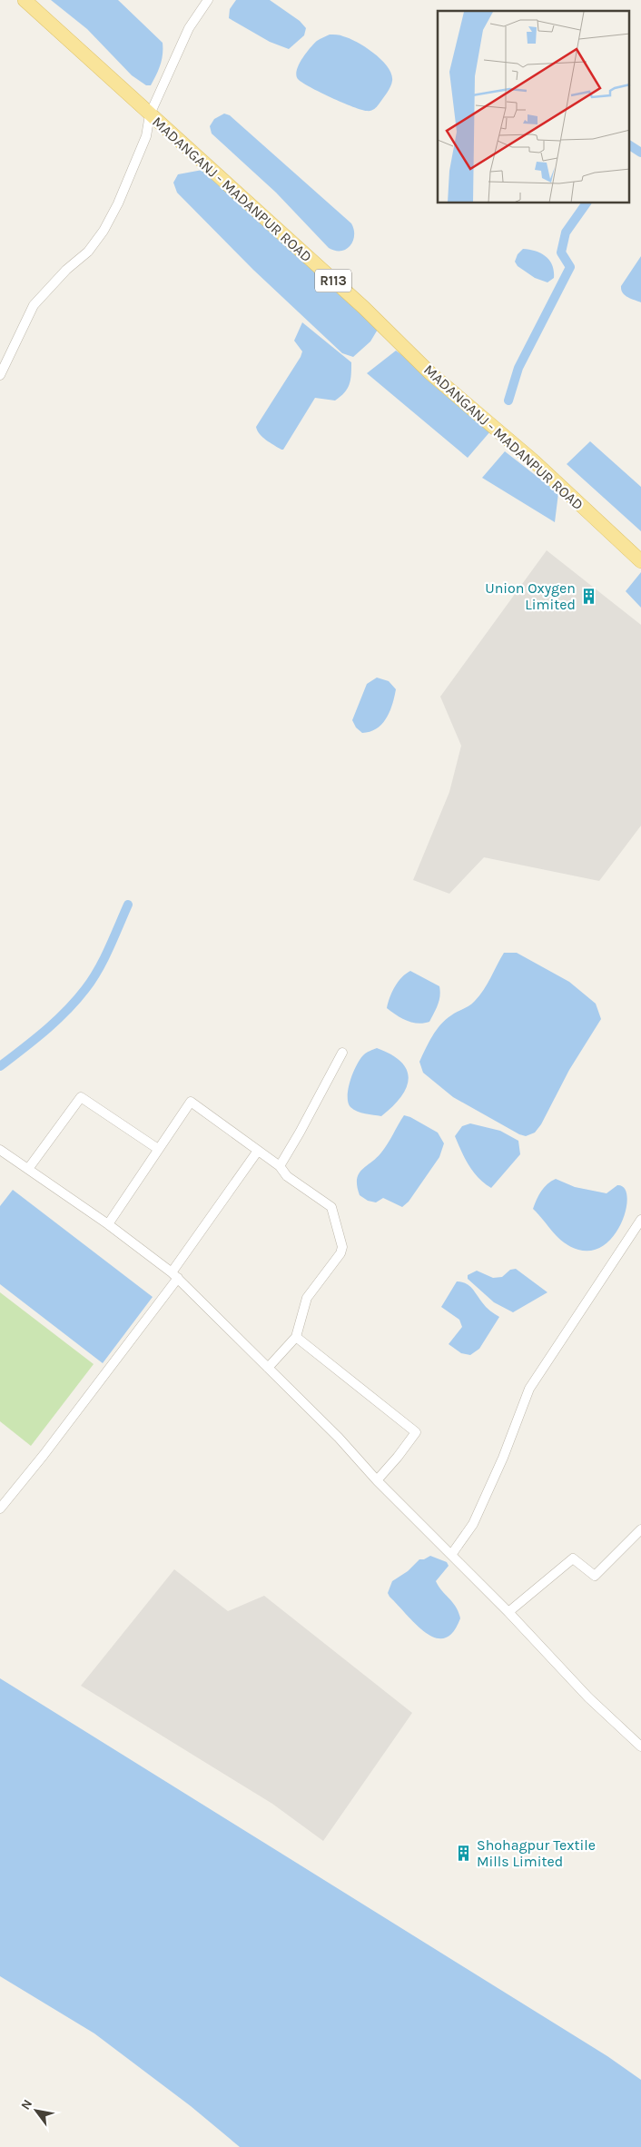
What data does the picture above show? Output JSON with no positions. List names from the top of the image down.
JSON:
{
  "streets": {
    "main road": ["MADANGANJ - MADANPUR ROAD", "R113"]
  },
  "places": {
    "building": ["Union Oxygen Limited", "Shohagpur Textile Mills Limited"]
  },
  "north": "top left"
}
